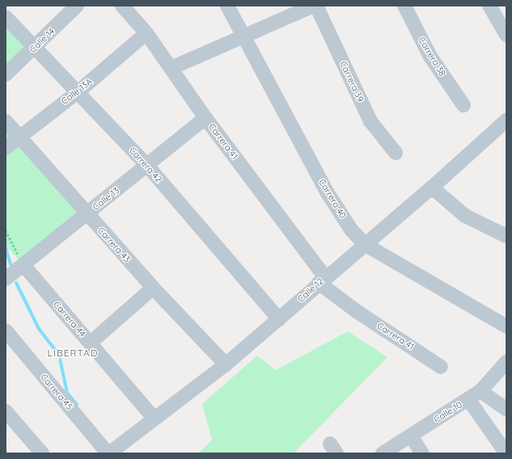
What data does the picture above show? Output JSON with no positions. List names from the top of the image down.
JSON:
{
  "streets": {
    "street": [
      "Calle 14",
      "Carrera 38",
      "Carrera 39",
      "Calle 13A",
      "Carrera 41",
      "Carrera 42",
      "Calle 13",
      "Carrera 40",
      "Carrera 43",
      "Calle 12",
      "Carrera 44",
      "Carrera 45",
      "Calle 10"
    ]
  },
  "crossings": [
    ["Calle 14", "Carrera 42"],
    ["Calle 13A", "Carrera 41"],
    ["Calle 13A", "Carrera 42"],
    ["Calle 13A", "Carrera 43"],
    ["Carrera 41", "Calle 13"],
    ["Carrera 41", "Calle 12"],
    ["Carrera 42", "Calle 13"],
    ["Carrera 42", "Calle 12"],
    ["Calle 13", "Carrera 43"],
    ["Calle 13", "Carrera 44"],
    ["Carrera 40", "Calle 12"],
    ["Carrera 43", "Calle 12"],
    ["Calle 12", "Carrera 44"],
    ["Calle 12", "Carrera 45"]
  ],
  "districts": ["LIBERTAD"]
}
